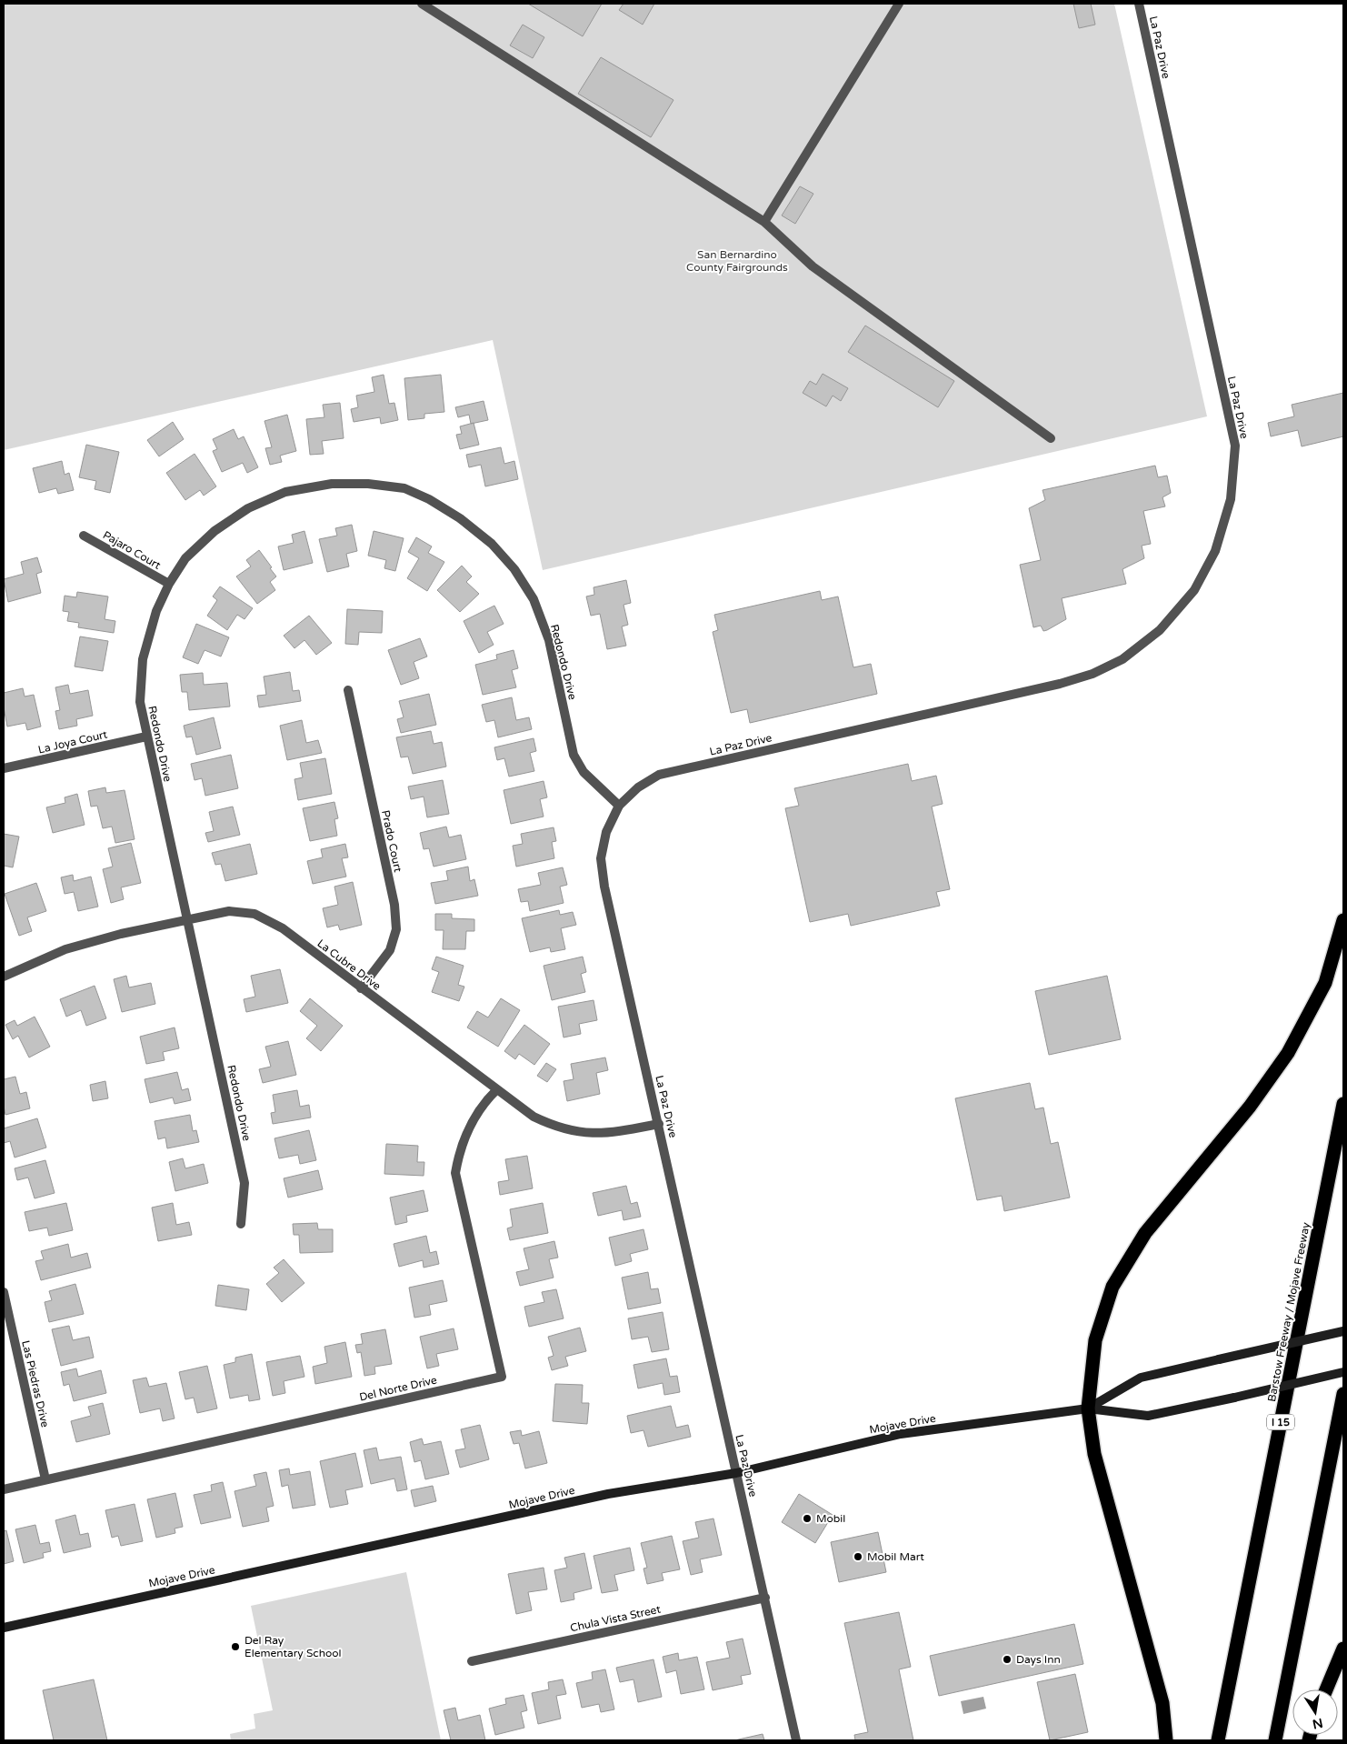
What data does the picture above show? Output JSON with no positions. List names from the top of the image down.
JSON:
{
  "streets": {
    "highway": ["Barstow Freeway / Mojave Freeway", "I 15"],
    "main road": ["Mojave Drive"],
    "street": [
      "La Paz Drive",
      "Pajaro Court",
      "Redondo Drive",
      "La Joya Court",
      "Prado Court",
      "La Cubre Drive",
      "Las Piedras Drive",
      "Del Norte Drive",
      "Chula Vista Street"
    ]
  },
  "crossings": [
    ["La Paz Drive", "Redondo Drive"],
    ["La Paz Drive", "La Cubre Drive"],
    ["La Paz Drive", "Mojave Drive"],
    ["La Paz Drive", "Chula Vista Street"],
    ["Pajaro Court", "Redondo Drive"],
    ["Redondo Drive", "La Joya Court"],
    ["Redondo Drive", "La Cubre Drive"],
    ["Prado Court", "La Cubre Drive"],
    ["La Cubre Drive", "Del Norte Drive"],
    ["Las Piedras Drive", "Del Norte Drive"]
  ],
  "parks": ["San Bernardino County Fairgrounds"],
  "places": [
    "Mobil",
    "Mobil Mart",
    "Del Ray Elementary School",
    "Days Inn"
  ],
  "north": "bottom"
}
